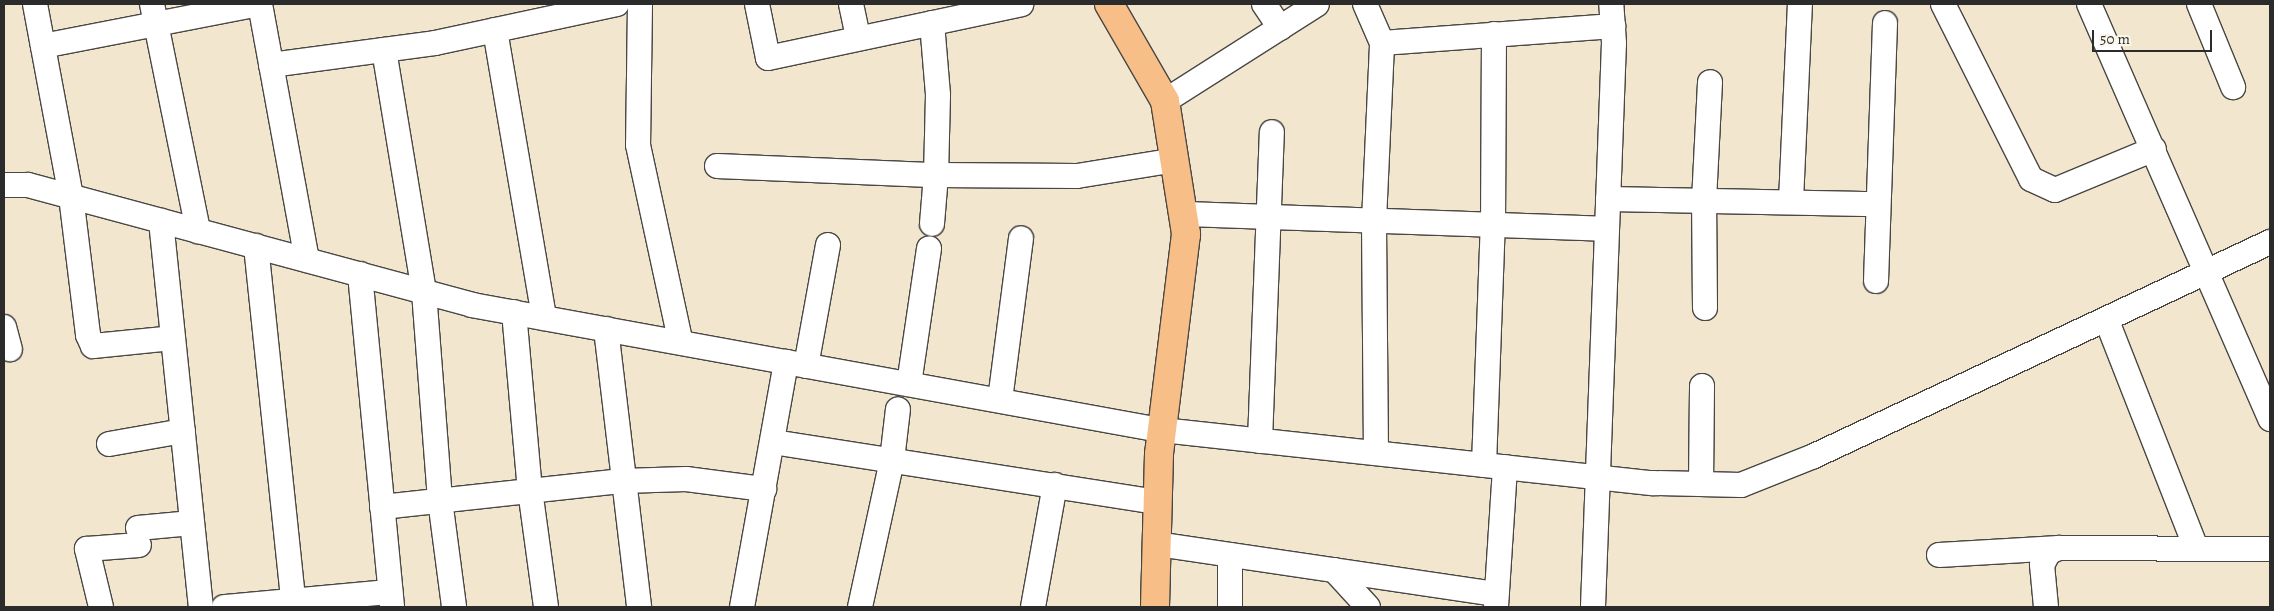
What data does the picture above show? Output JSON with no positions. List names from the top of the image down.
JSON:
{
  "scale_bar": "50 m"
}
